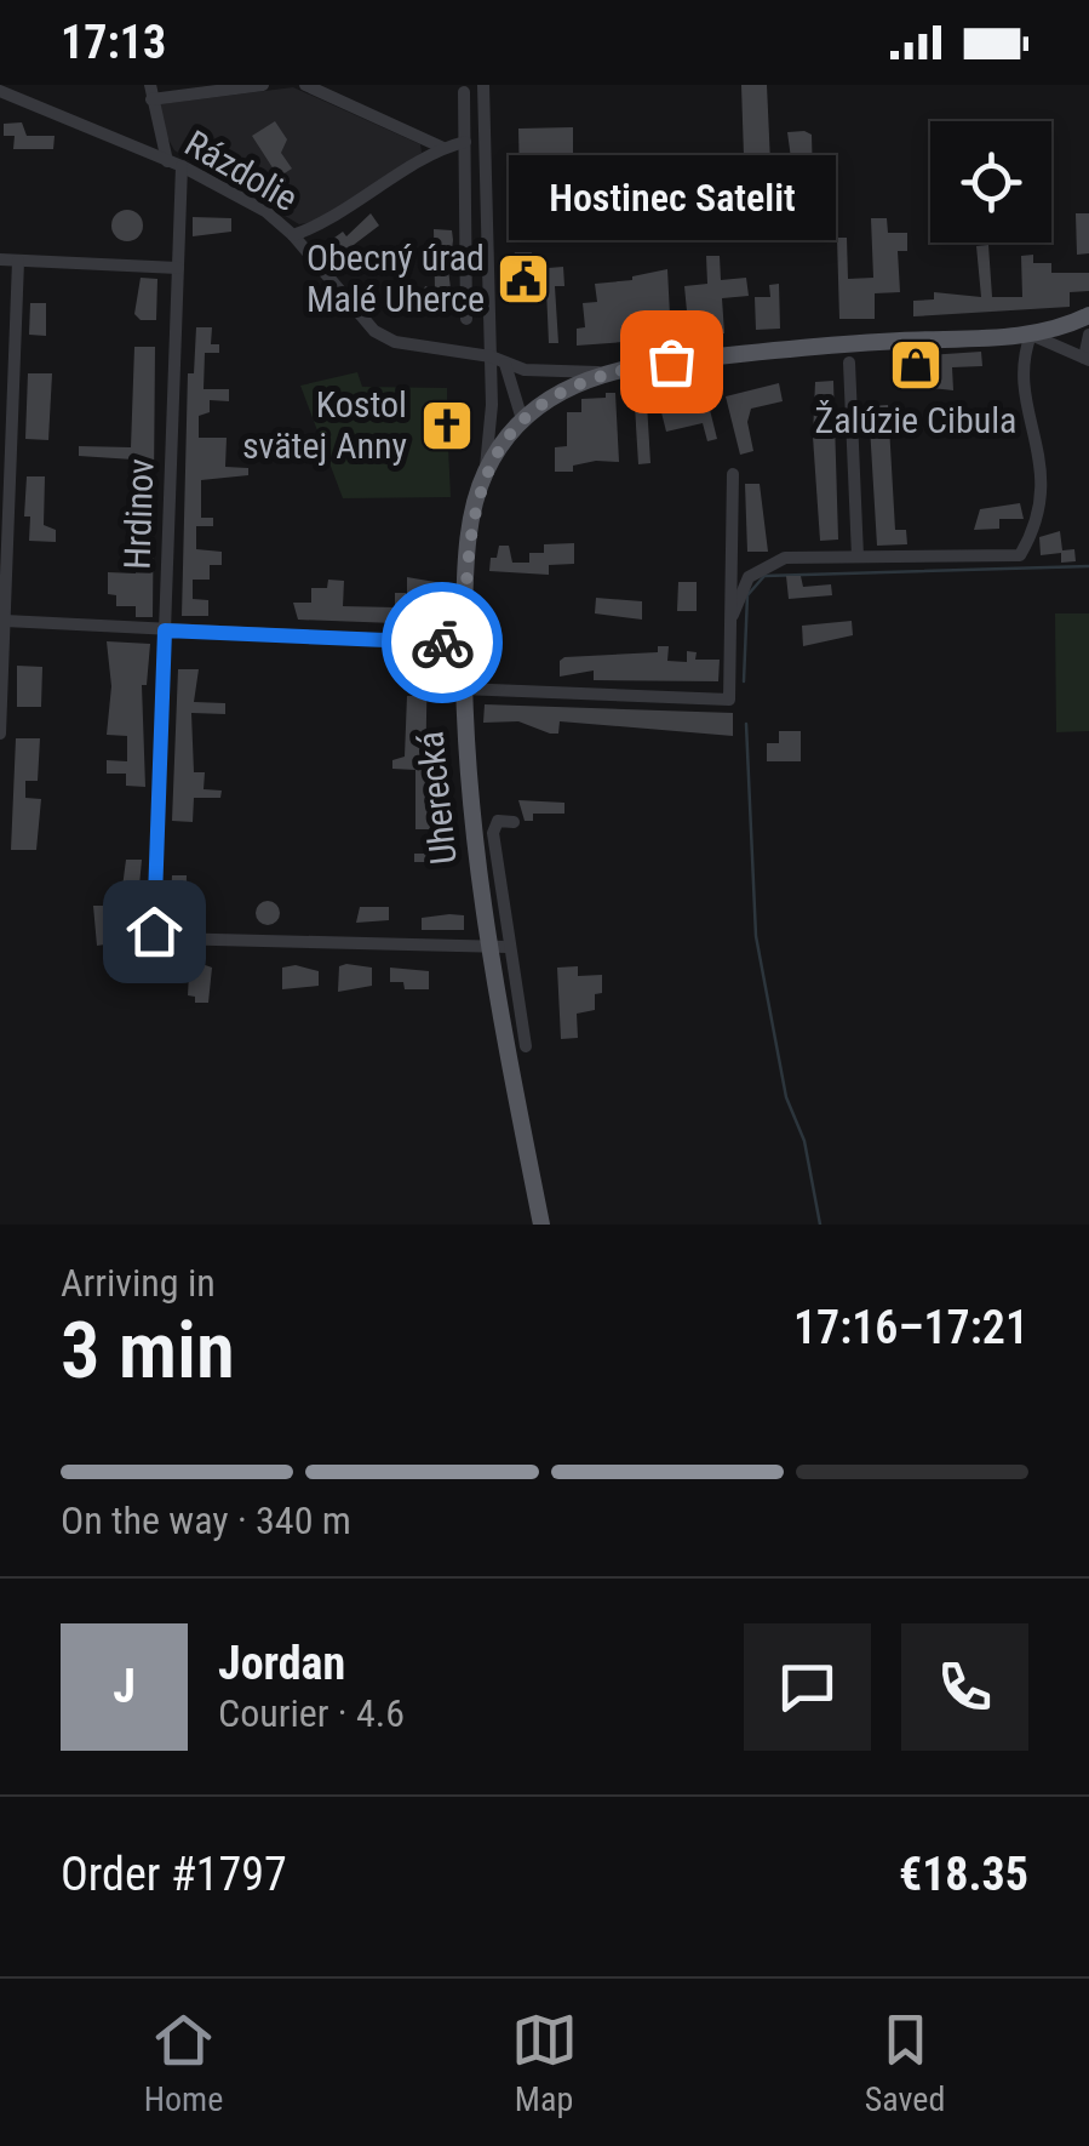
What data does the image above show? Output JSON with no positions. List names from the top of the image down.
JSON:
{
  "streets": {
    "main road": ["Uherecká"],
    "street": ["Rázdolie", "Hrdinov"]
  },
  "crossings": [
    ["Rázdolie", "Hrdinov"],
    ["Hrdinov", "Uherecká"]
  ],
  "places": {
    "public building": ["Obecný úrad Malé Uherce"],
    "other": ["Hostinec Satelit"],
    "shop": ["Žalúzie Cibula"],
    "church": ["Kostol svätej Anny"]
  },
  "page": {
    "status": "17:13",
    "bubble": "Hostinec Satelit",
    "heading": ["3 min", "Arriving in", "17:16–17:21"],
    "panel": [
      "Jordan",
      "Courier · 4.6",
      "Order #1797",
      "€18.35"
    ],
    "bar": "On the way · 340 m",
    "round": "J",
    "tabs": ["Home", "Map", "Saved"]
  }
}
